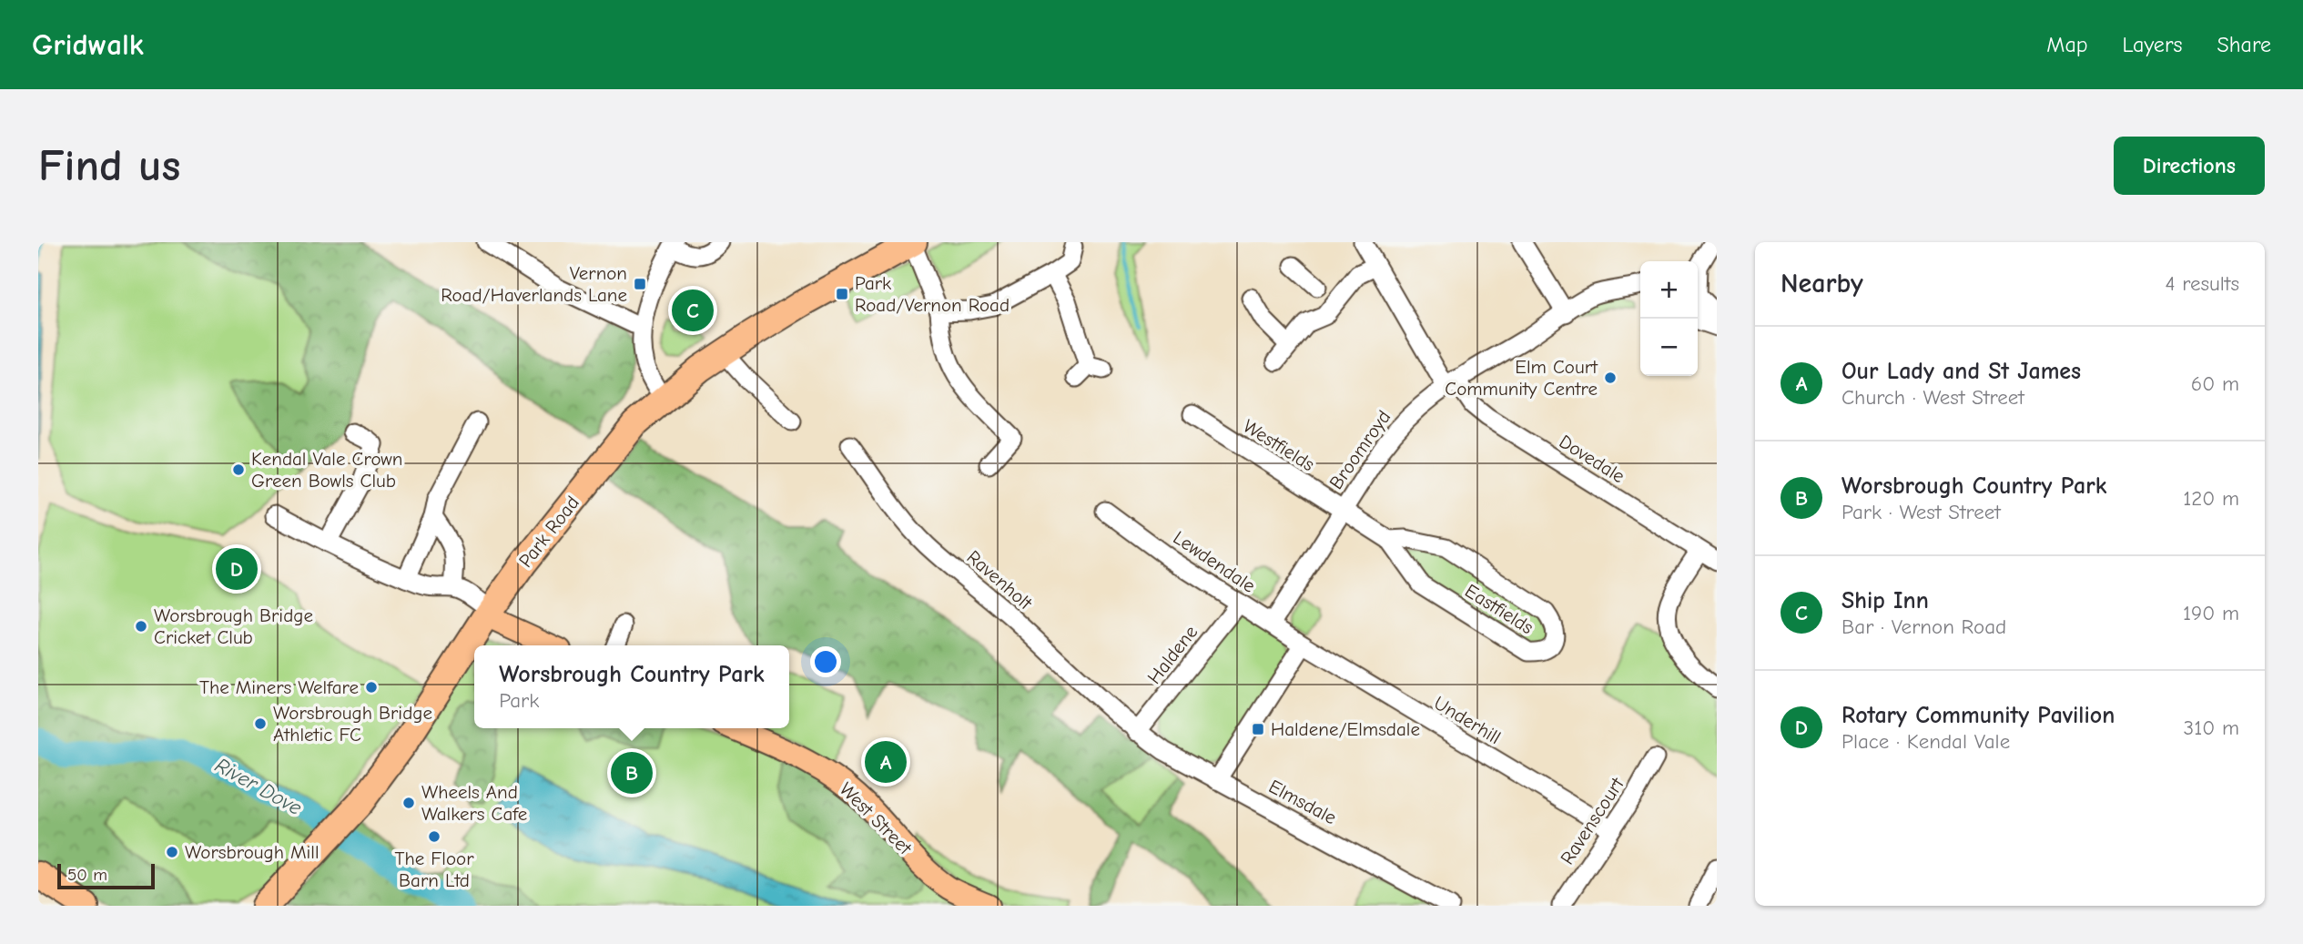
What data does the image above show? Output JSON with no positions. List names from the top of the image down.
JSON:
{
  "streets": {
    "highway": ["Park Road"],
    "main road": ["West Street"],
    "street": [
      "Westfields",
      "Broomroyd",
      "Dovedale",
      "Lewdendale",
      "Ravenholt",
      "Eastfields",
      "Haldene",
      "Underhill",
      "Elmsdale",
      "Ravenscourt"
    ]
  },
  "crossings": [
    ["Westfields", "Broomroyd"],
    ["Westfields", "Eastfields"],
    ["Broomroyd", "Dovedale"],
    ["Broomroyd", "Lewdendale"],
    ["Broomroyd", "Eastfields"],
    ["Lewdendale", "Haldene"],
    ["Lewdendale", "Underhill"],
    ["Ravenholt", "Haldene"],
    ["Ravenholt", "Elmsdale"],
    ["Haldene", "Elmsdale"],
    ["Underhill", "Ravenscourt"]
  ],
  "water": ["River Dove"],
  "places": {
    "transit": ["Vernon Road/Haverlands Lane", "Park Road/Vernon Road", "Haldene/Elmsdale"],
    "other": [
      "Elm Court Community Centre",
      "Kendal Vale Crown Green Bowls Club",
      "Worsbrough Bridge Cricket Club",
      "The Miners Welfare",
      "Worsbrough Bridge Athletic FC",
      "Wheels And Walkers Cafe",
      "The Floor Barn Ltd",
      "Worsbrough Mill"
    ]
  },
  "scale_bar": "50 m",
  "page": {
    "header": "Gridwalk",
    "nav": ["Map", "Layers", "Share"],
    "buttons": "Directions",
    "title": "Find us",
    "heading": ["Nearby", "4 results"],
    "map_buttons": ["+", "−"],
    "pins": [
      "C",
      "D",
      "A",
      "B"
    ],
    "list": [
      {
        "mark": "A",
        "name": "Our Lady and St James",
        "note": "Church · West Street",
        "value": "60 m"
      },
      {
        "mark": "B",
        "name": "Worsbrough Country Park",
        "note": "Park · West Street",
        "value": "120 m"
      },
      {
        "mark": "C",
        "name": "Ship Inn",
        "note": "Bar · Vernon Road",
        "value": "190 m"
      },
      {
        "mark": "D",
        "name": "Rotary Community Pavilion",
        "note": "Place · Kendal Vale",
        "value": "310 m"
      }
    ],
    "popup": ["Worsbrough Country Park", "Park"],
    "scale": "50 m"
  }
}
